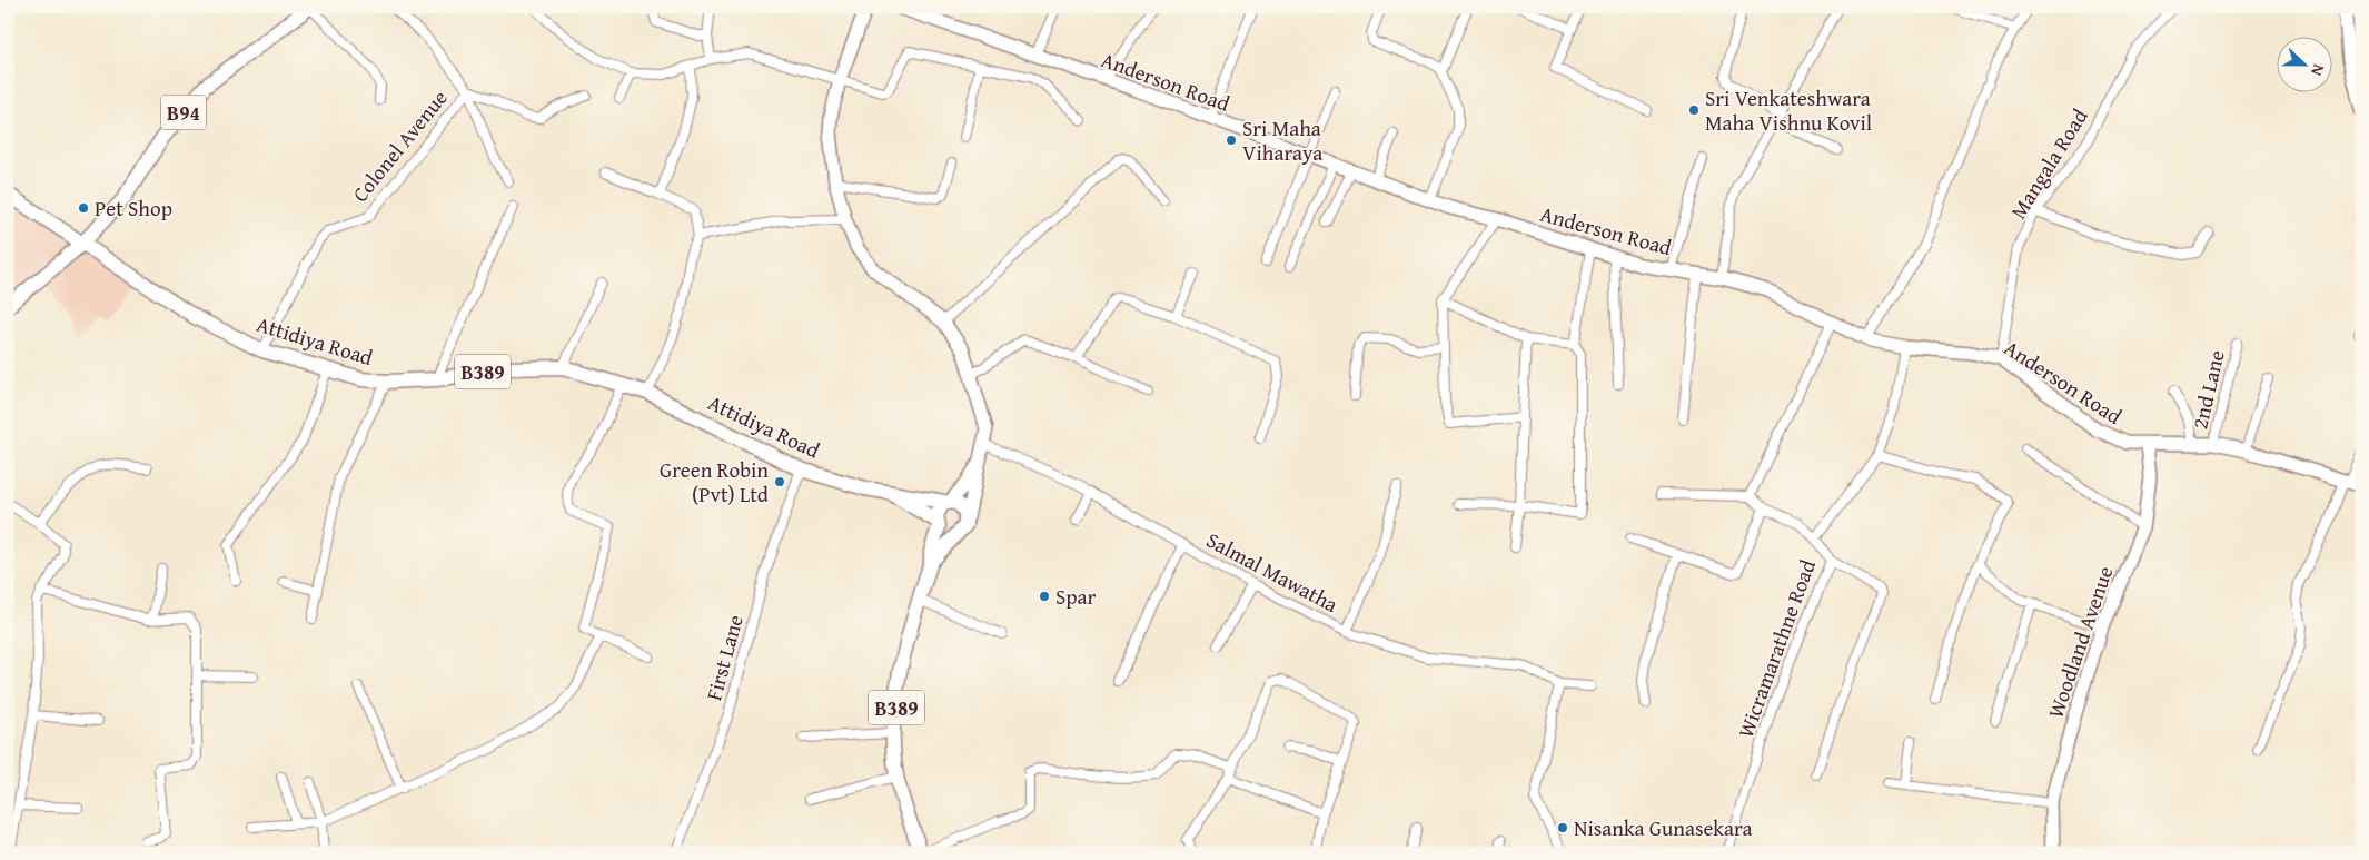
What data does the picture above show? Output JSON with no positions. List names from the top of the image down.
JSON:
{
  "streets": {
    "main road": [
      "Anderson Road",
      "B94",
      "Attidiya Road",
      "B389",
      "Woodland Avenue"
    ],
    "street": [
      "Colonel Avenue",
      "Mangala Road",
      "2nd Lane",
      "Salmal Mawatha",
      "Wicramarathne Road",
      "First Lane"
    ]
  },
  "crossings": [
    ["Anderson Road", "Mangala Road"],
    ["Anderson Road", "2nd Lane"],
    ["Anderson Road", "Woodland Avenue"],
    ["Anderson Road", "Wicramarathne Road"],
    ["B94", "Attidiya Road"],
    ["Colonel Avenue", "Attidiya Road"],
    ["Attidiya Road", "B389"],
    ["Attidiya Road", "First Lane"]
  ],
  "places": [
    "Sri Venkateshwara Maha Vishnu Kovil",
    "Sri Maha Viharaya",
    "Pet Shop",
    "Green Robin (Pvt) Ltd",
    "Spar",
    "Nisanka Gunasekara"
  ],
  "north": "right"
}
